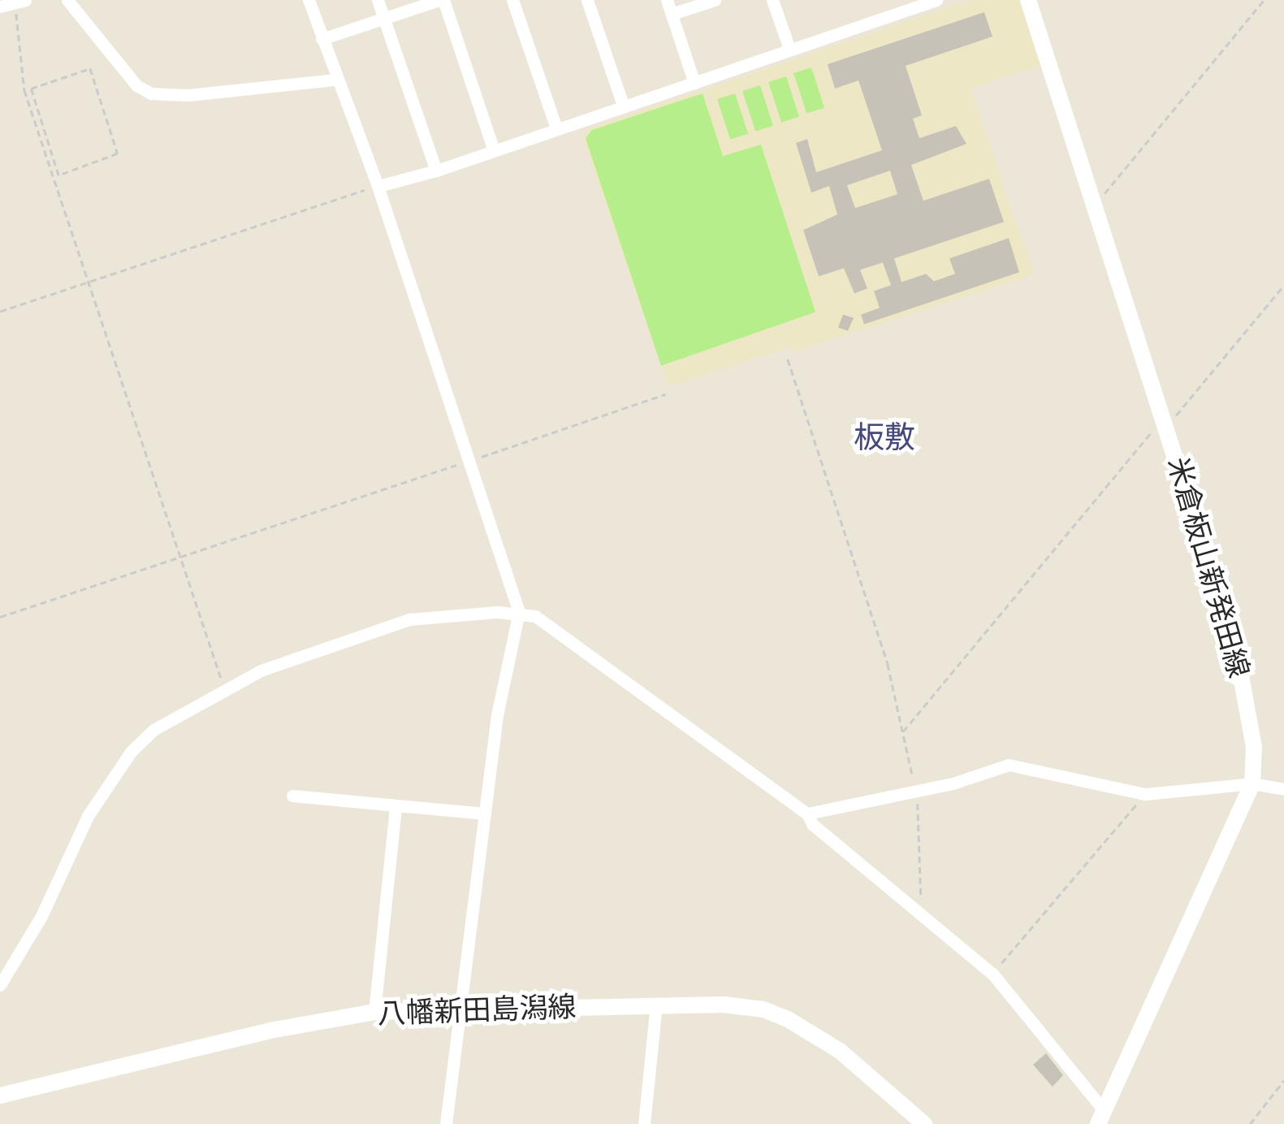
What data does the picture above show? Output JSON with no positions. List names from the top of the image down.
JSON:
{
  "streets": {
    "main road": ["米倉板山新発田線", "八幡新田島潟線"]
  },
  "districts": ["板敷"]
}
